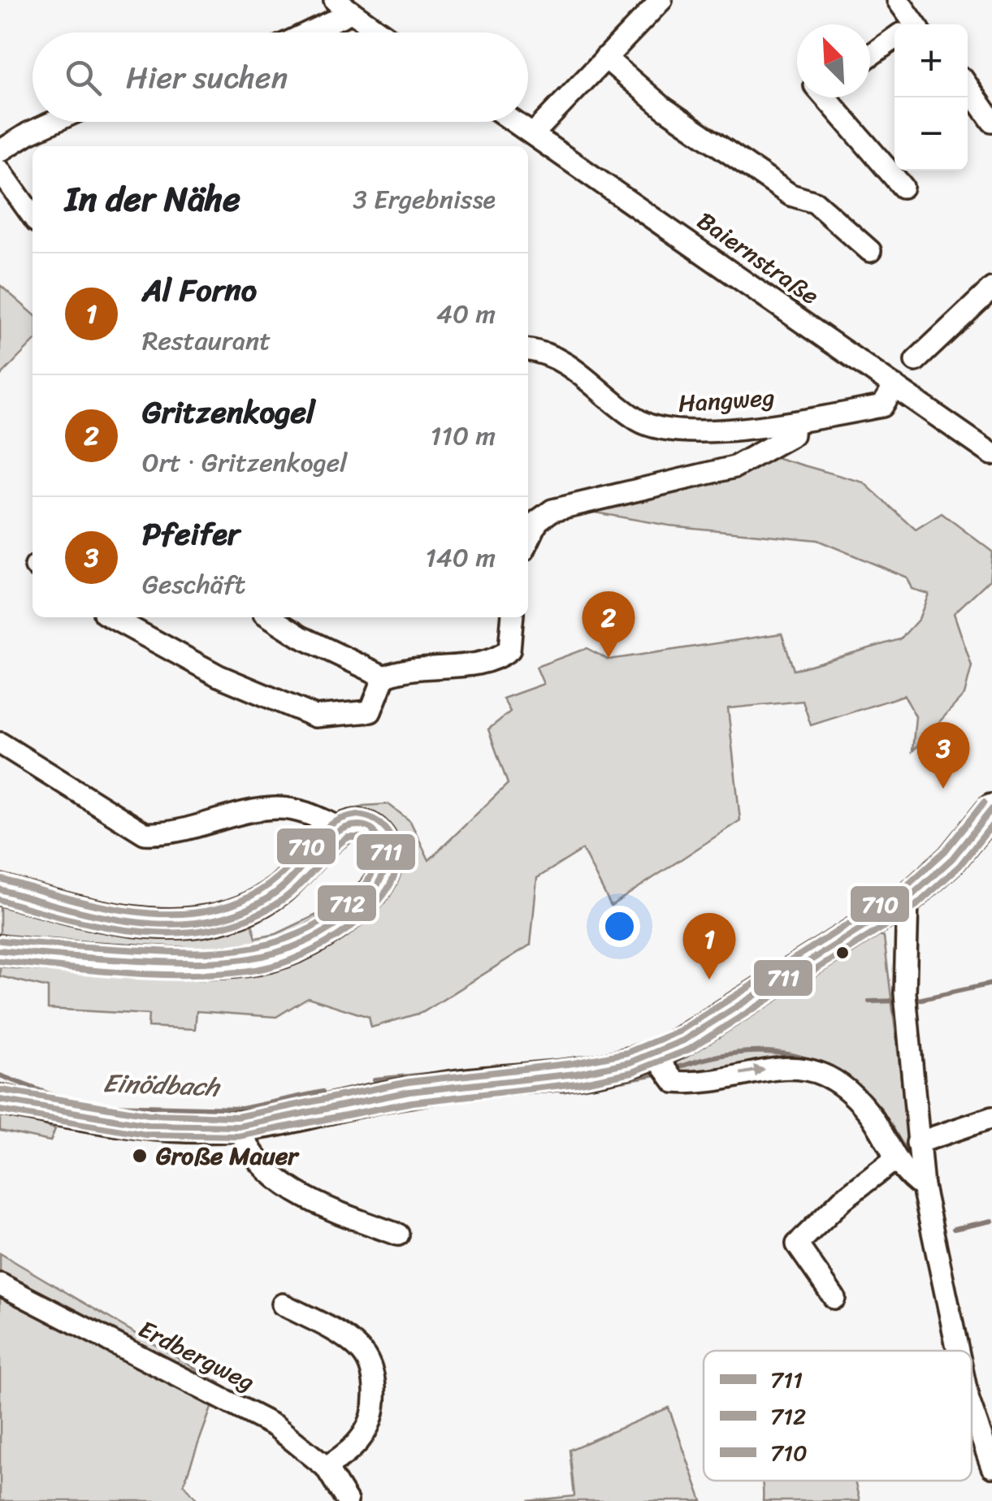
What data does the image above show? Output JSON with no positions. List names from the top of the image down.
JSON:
{
  "streets": {
    "street": ["Baiernstraße", "Hangweg", "Erdbergweg"]
  },
  "crossings": [
    ["Baiernstraße", "Hangweg"]
  ],
  "water": ["Einödbach"],
  "places": ["Große Mauer"],
  "lines": ["transit line 710", "transit line 711", "transit line 712"],
  "legend": ["711", "712", "710"],
  "north": "top left",
  "page": {
    "map_buttons": ["+", "−"],
    "search": "Hier suchen",
    "heading": ["In der Nähe", "3 Ergebnisse"],
    "list": [
      {
        "mark": "1",
        "name": "Al Forno",
        "note": "Restaurant",
        "value": "40 m"
      },
      {
        "mark": "2",
        "name": "Gritzenkogel",
        "note": "Ort · Gritzenkogel",
        "value": "110 m"
      },
      {
        "mark": "3",
        "name": "Pfeifer",
        "note": "Geschäft",
        "value": "140 m"
      }
    ],
    "pins": ["2", "3", "1"]
  }
}
